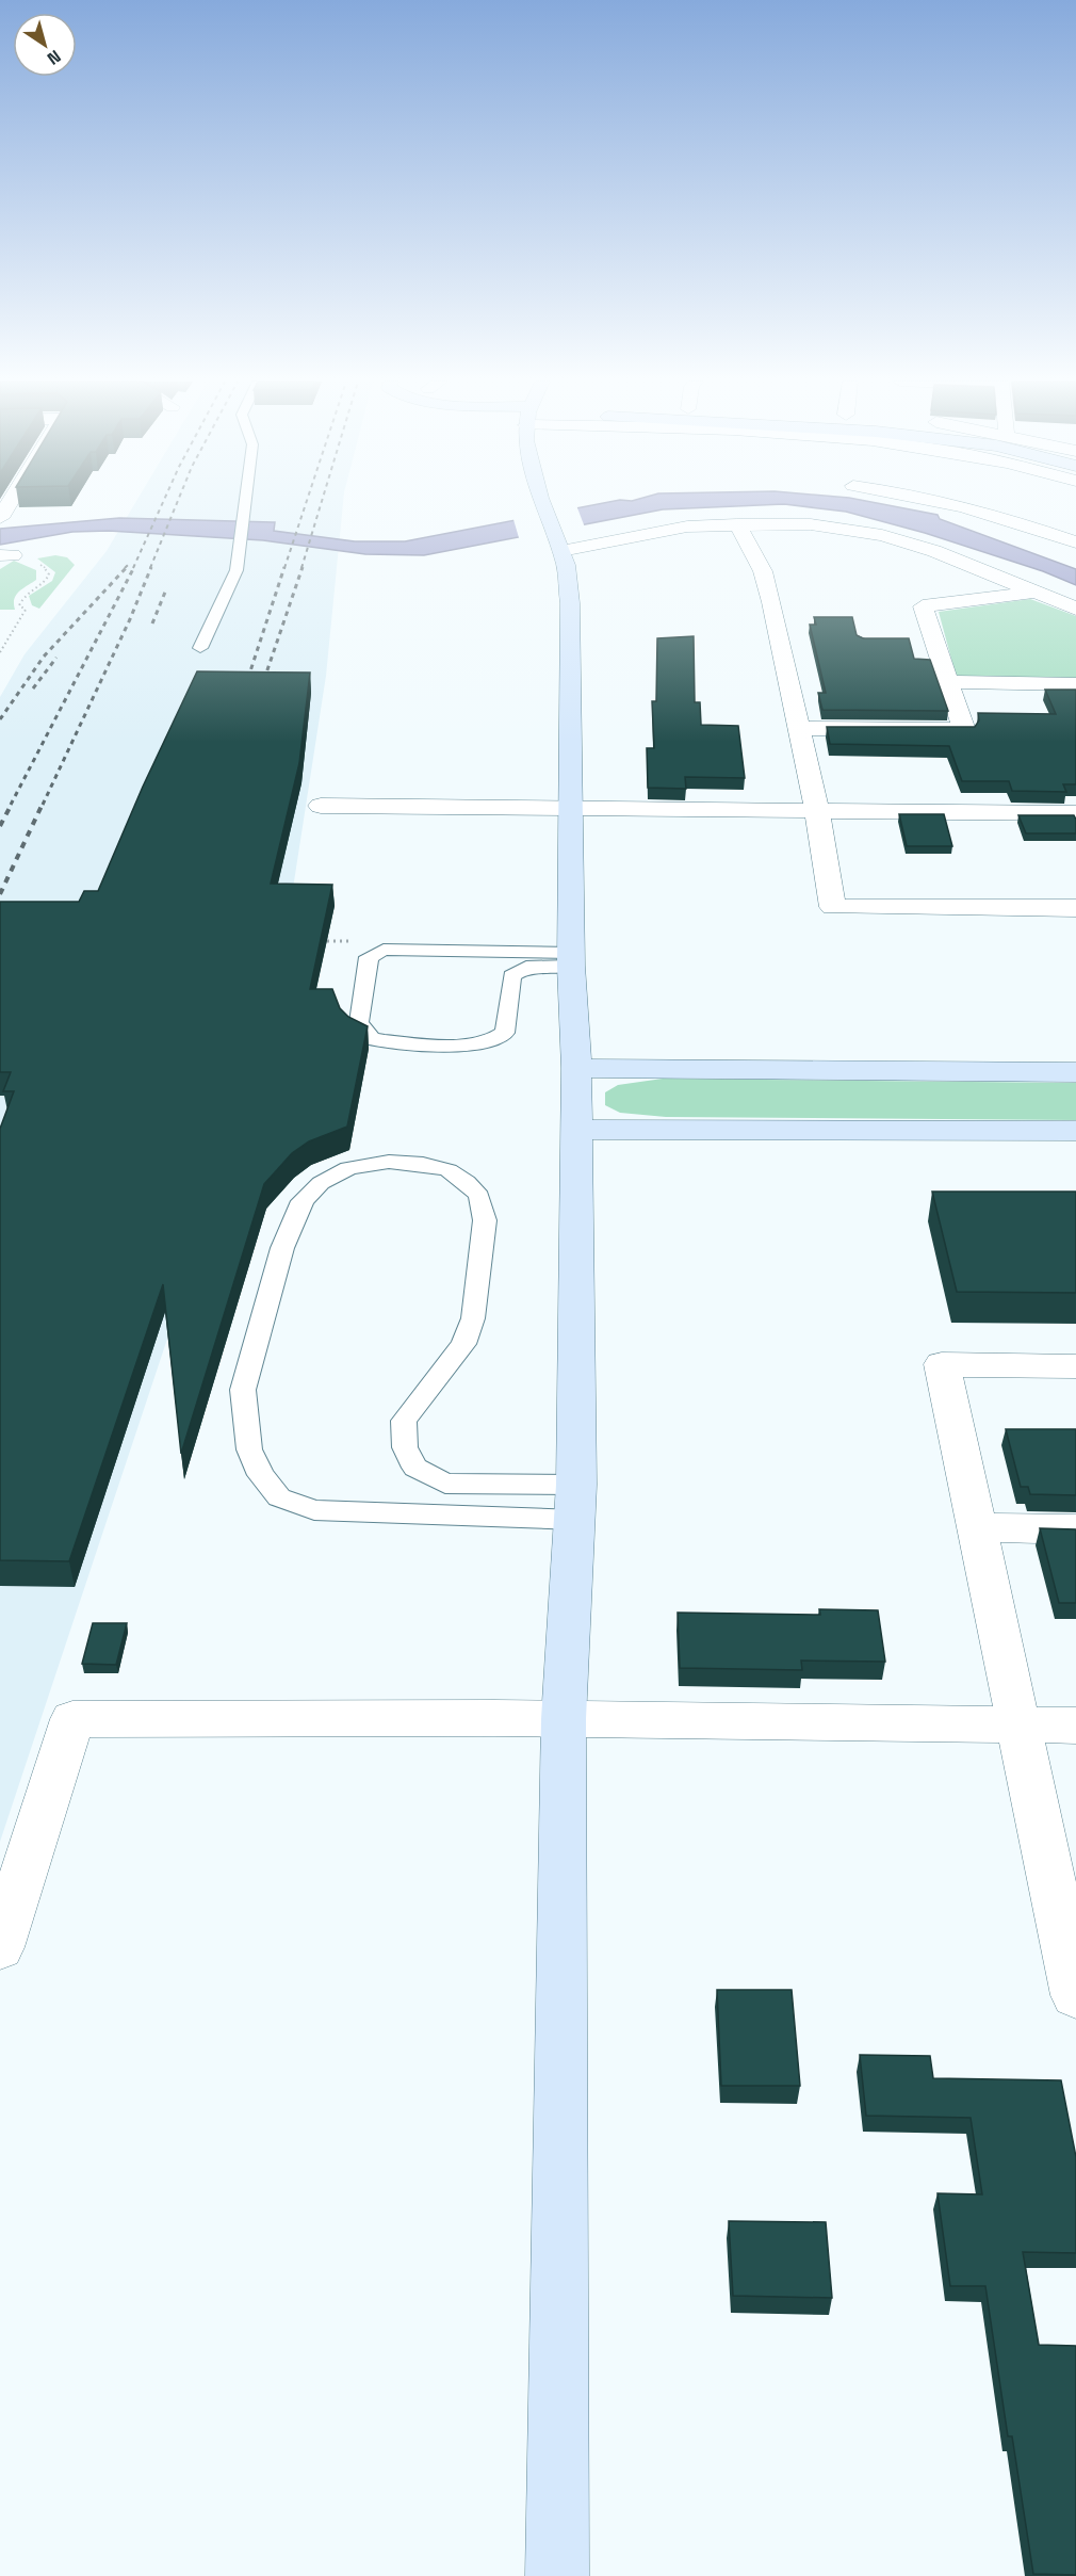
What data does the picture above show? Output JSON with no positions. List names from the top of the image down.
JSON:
{
  "north": "bottom right"
}
